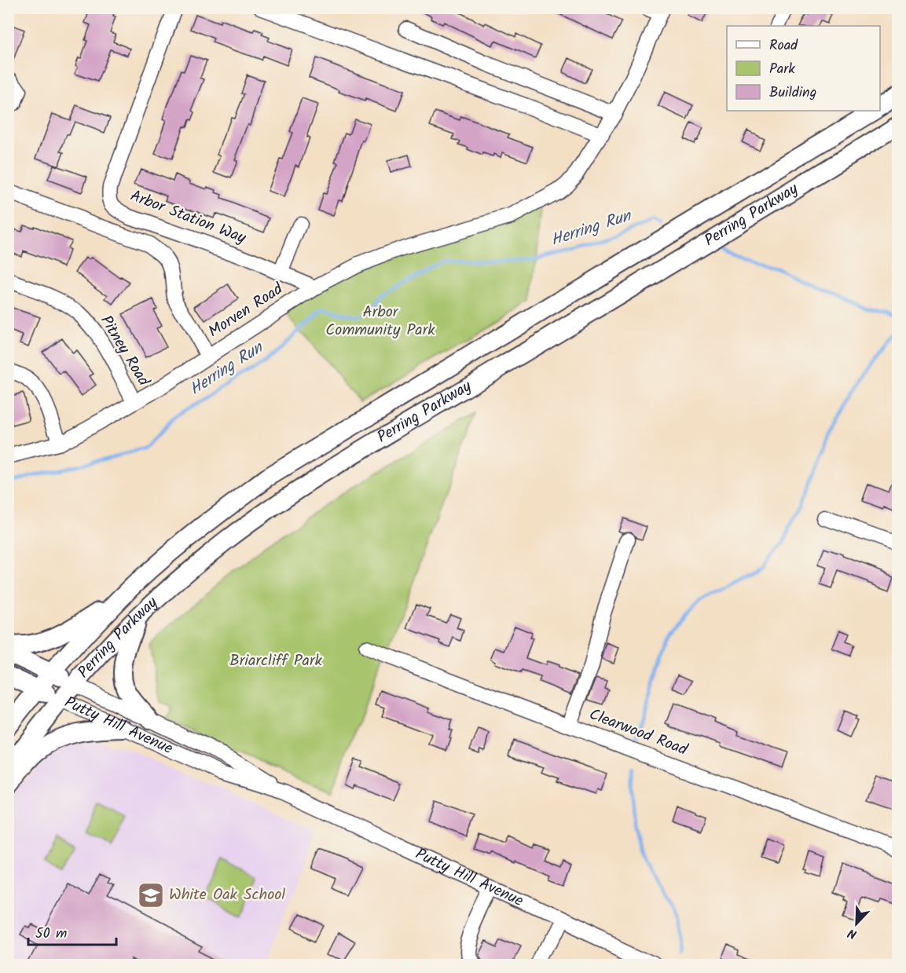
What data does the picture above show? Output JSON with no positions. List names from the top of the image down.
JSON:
{
  "streets": {
    "main road": ["Perring Parkway", "Putty Hill Avenue"],
    "street": [
      "Arbor Station Way",
      "Morven Road",
      "Pitney Road",
      "Clearwood Road"
    ]
  },
  "crossings": [
    ["Perring Parkway", "Putty Hill Avenue"],
    ["Arbor Station Way", "Morven Road"],
    ["Morven Road", "Pitney Road"]
  ],
  "water": ["Herring Run"],
  "parks": ["Arbor Community Park", "Briarcliff Park"],
  "places": {
    "school or university": ["White Oak School"]
  },
  "legend": ["Road", "Park", "Building"],
  "scale_bar": "50 m",
  "north": "bottom left"
}
